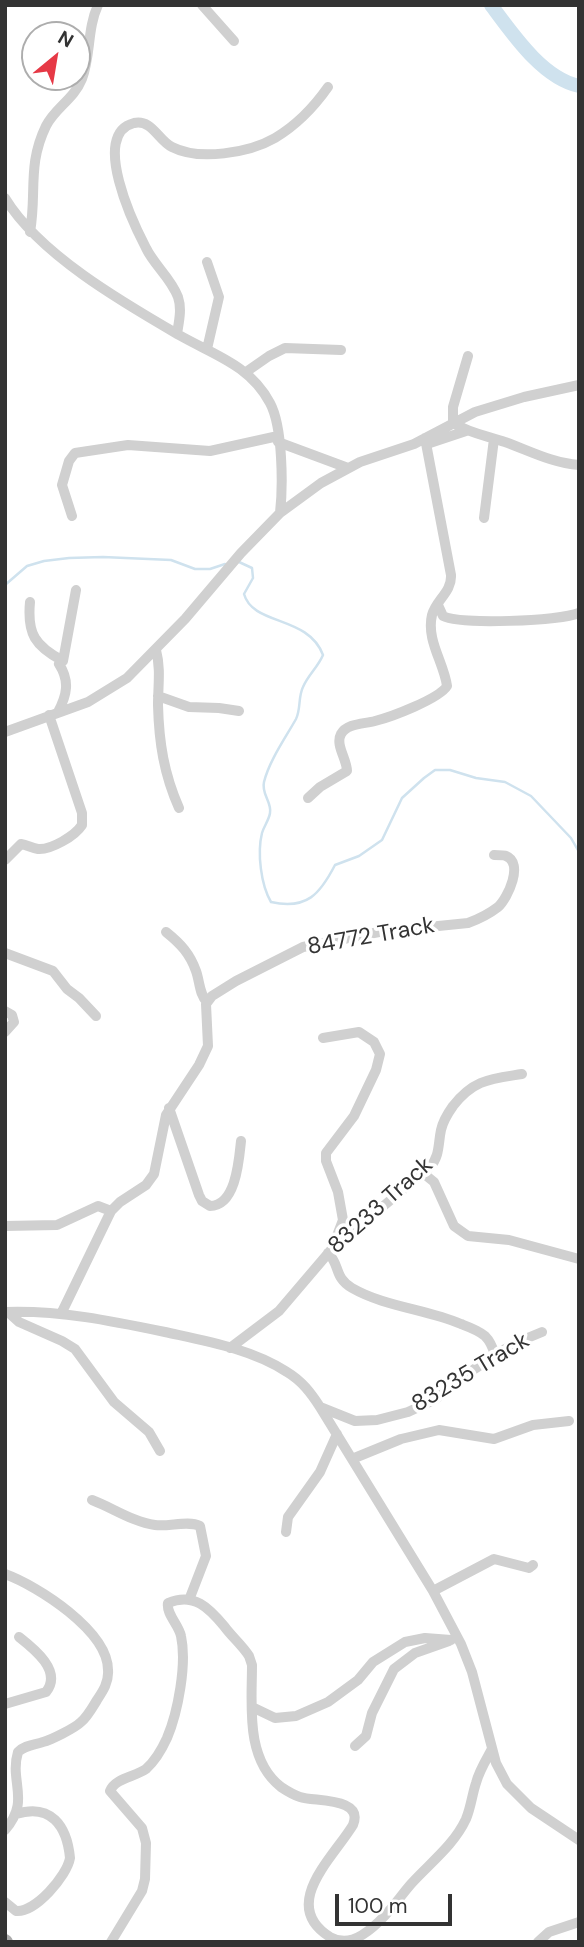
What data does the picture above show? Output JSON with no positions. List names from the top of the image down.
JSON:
{
  "streets": {
    "street": ["84772 Track", "83233 Track", "83235 Track"]
  },
  "scale_bar": "100 m",
  "north": "top right"
}
